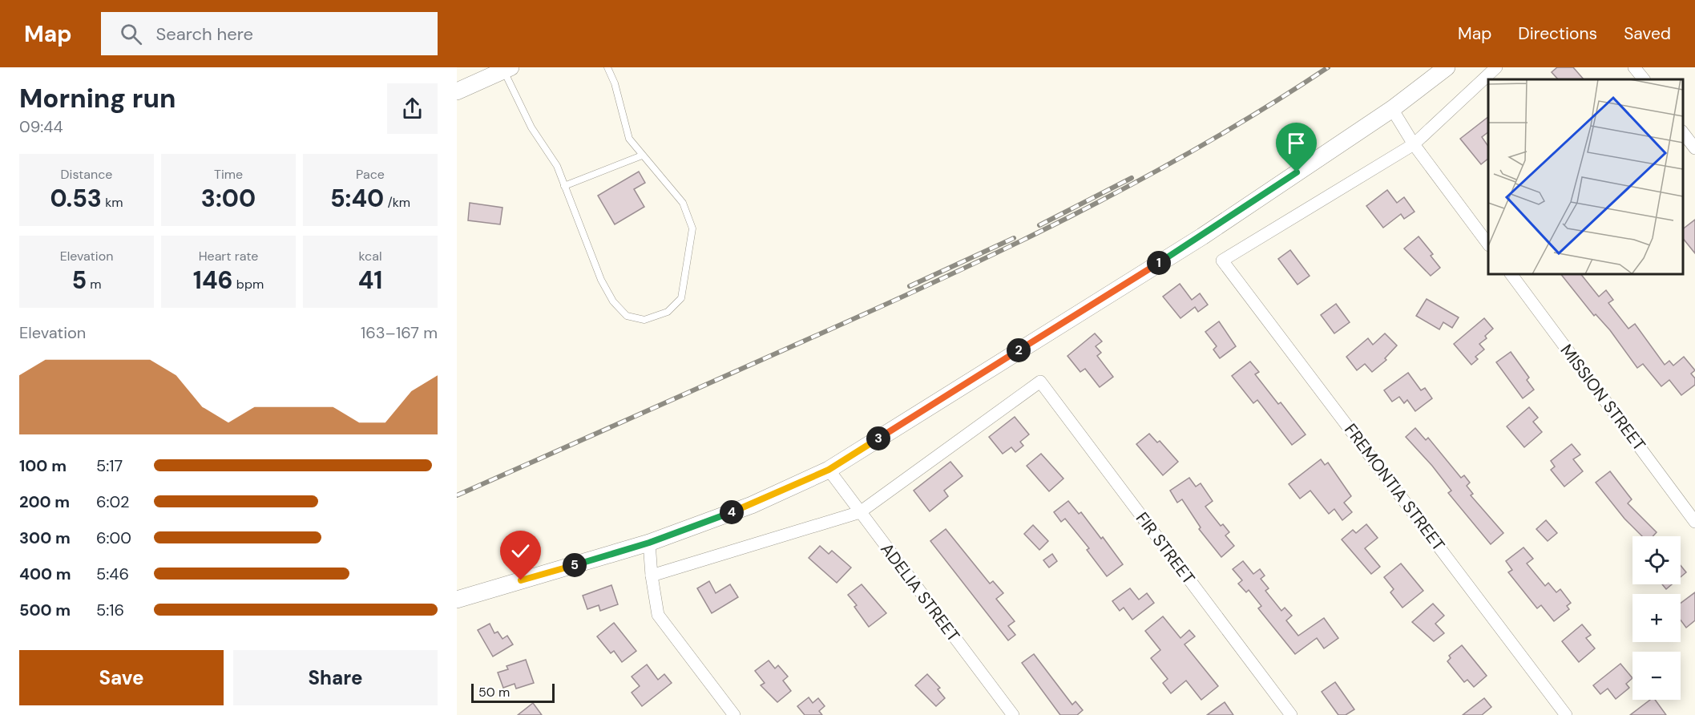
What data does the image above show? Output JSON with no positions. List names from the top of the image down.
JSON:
{
  "streets": {
    "street": [
      "MISSION STREET",
      "FREMONTIA STREET",
      "FIR STREET",
      "ADELIA STREET"
    ]
  },
  "crossings": [
    ["FIR STREET", "ADELIA STREET"]
  ],
  "scale_bar": "50 m",
  "page": {
    "header": "Map",
    "search": "Search here",
    "nav": ["Map", "Directions", "Saved"],
    "heading": ["Morning run", "09:44"],
    "stats": [
      ["Distance", "0.53 km"],
      ["Time", "3:00"],
      ["Pace", "5:40 /km"],
      ["Elevation", "5 m"],
      ["Heart rate", "146 bpm"],
      ["kcal", "41"]
    ],
    "pins": [
      "1",
      "2",
      "3",
      "4",
      "5"
    ],
    "chart": ["Elevation", "163–167 m"],
    "list": [
      {
        "name": "100 m",
        "note": "5:17"
      },
      {
        "name": "200 m",
        "note": "6:02"
      },
      {
        "name": "300 m",
        "note": "6:00"
      },
      {
        "name": "400 m",
        "note": "5:46"
      },
      {
        "name": "500 m",
        "note": "5:16"
      }
    ],
    "map_buttons": ["+", "−"],
    "buttons": ["Save", "Share"],
    "scale": "50 m"
  }
}
